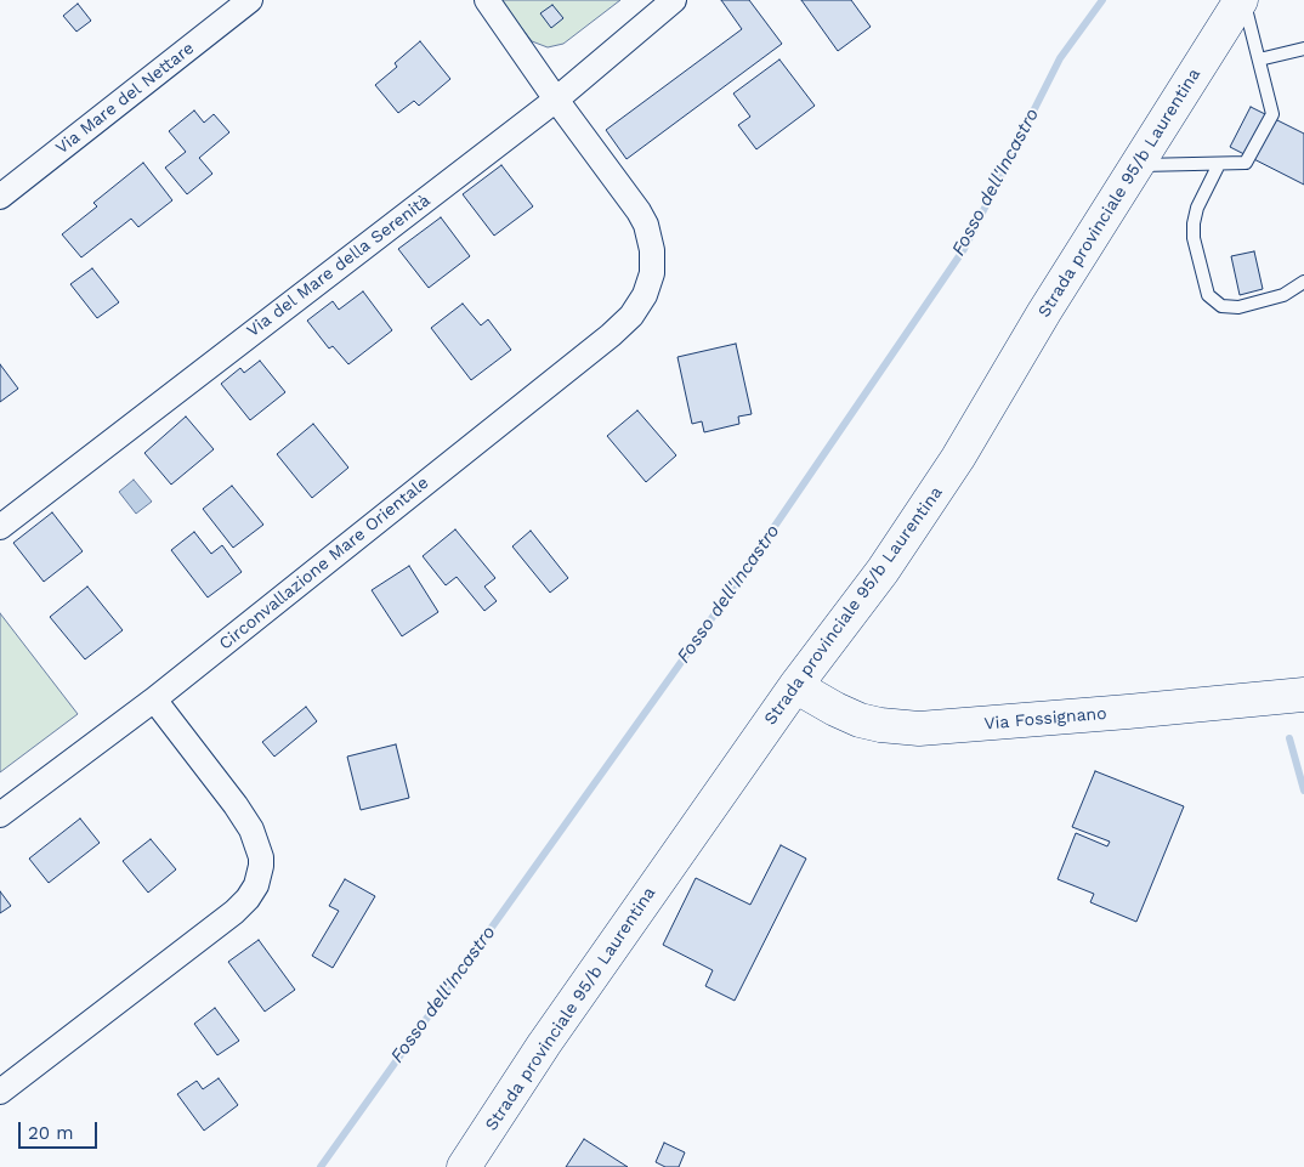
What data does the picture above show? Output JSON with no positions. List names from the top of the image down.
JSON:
{
  "streets": {
    "main road": ["Strada provinciale 95/b Laurentina", "Via Fossignano"],
    "street": ["Via Mare del Nettare", "Via del Mare della Serenità", "Circonvallazione Mare Orientale"]
  },
  "crossings": [
    ["Strada provinciale 95/b Laurentina", "Via Fossignano"],
    ["Via del Mare della Serenità", "Circonvallazione Mare Orientale"]
  ],
  "water": ["Fosso dell'Incastro"],
  "scale_bar": "20 m"
}
